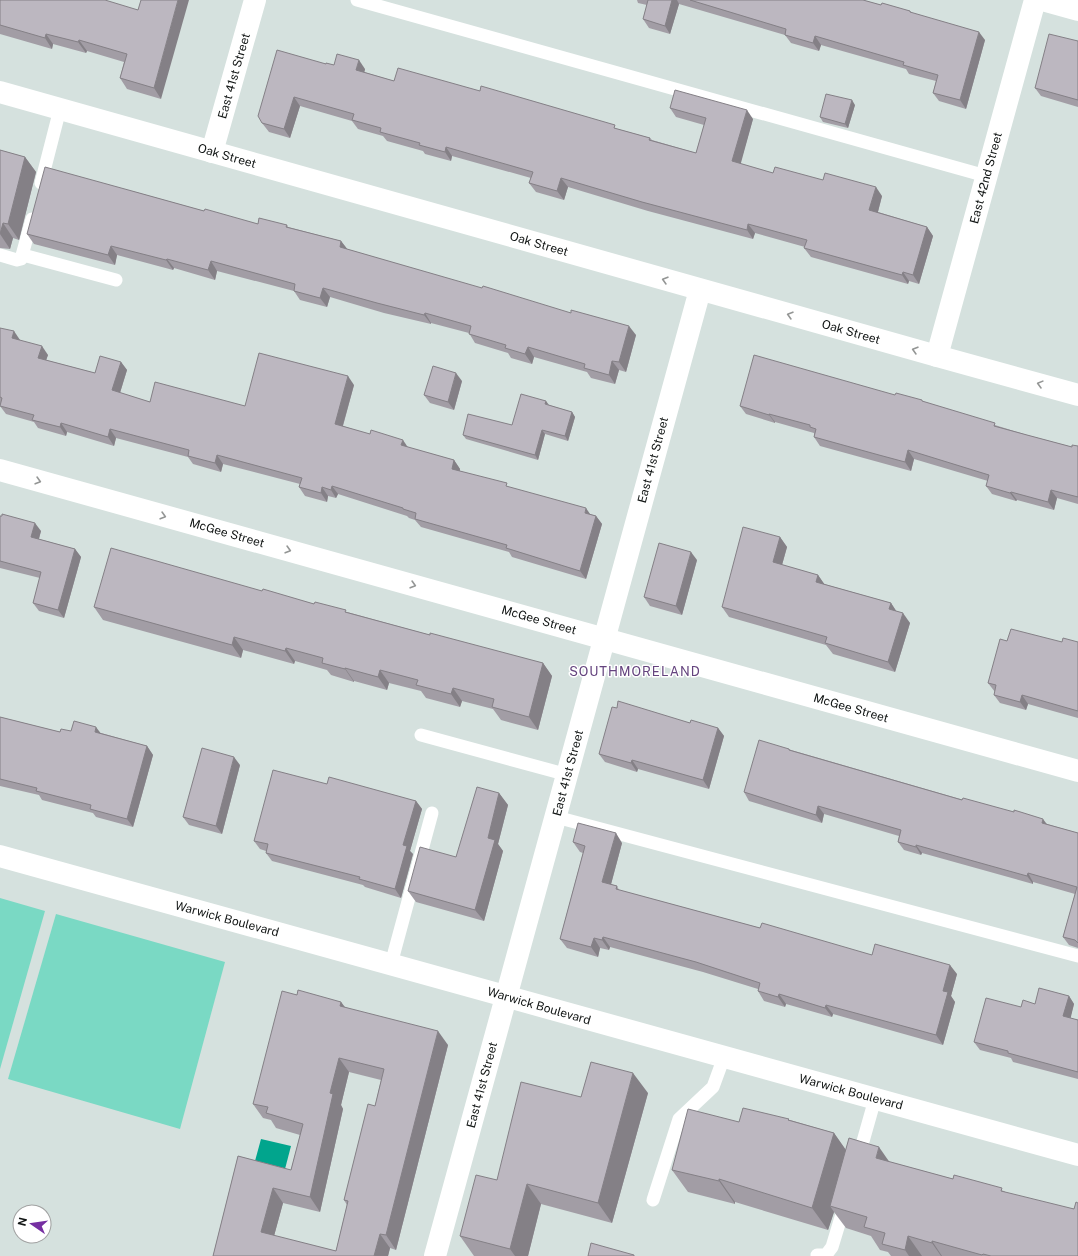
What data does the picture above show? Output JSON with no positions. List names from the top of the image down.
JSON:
{
  "streets": {
    "street": [
      "East 41st Street",
      "Oak Street",
      "East 42nd Street",
      "McGee Street",
      "Warwick Boulevard"
    ]
  },
  "crossings": [
    ["East 41st Street", "Oak Street"],
    ["East 41st Street", "McGee Street"],
    ["East 41st Street", "Warwick Boulevard"],
    ["Oak Street", "East 42nd Street"]
  ],
  "one_way": ["Oak Street", "McGee Street"],
  "districts": ["SOUTHMORELAND"],
  "north": "left"
}
